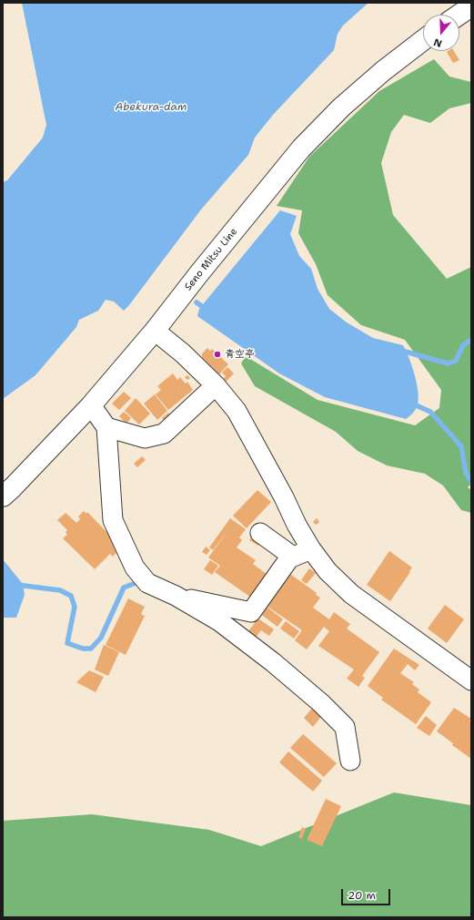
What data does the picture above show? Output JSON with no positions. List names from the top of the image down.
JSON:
{
  "streets": {
    "main road": ["Seno Mitsu Line"]
  },
  "water": ["Abekura-dam"],
  "places": ["青空亭"],
  "scale_bar": "20 m",
  "north": "bottom"
}
